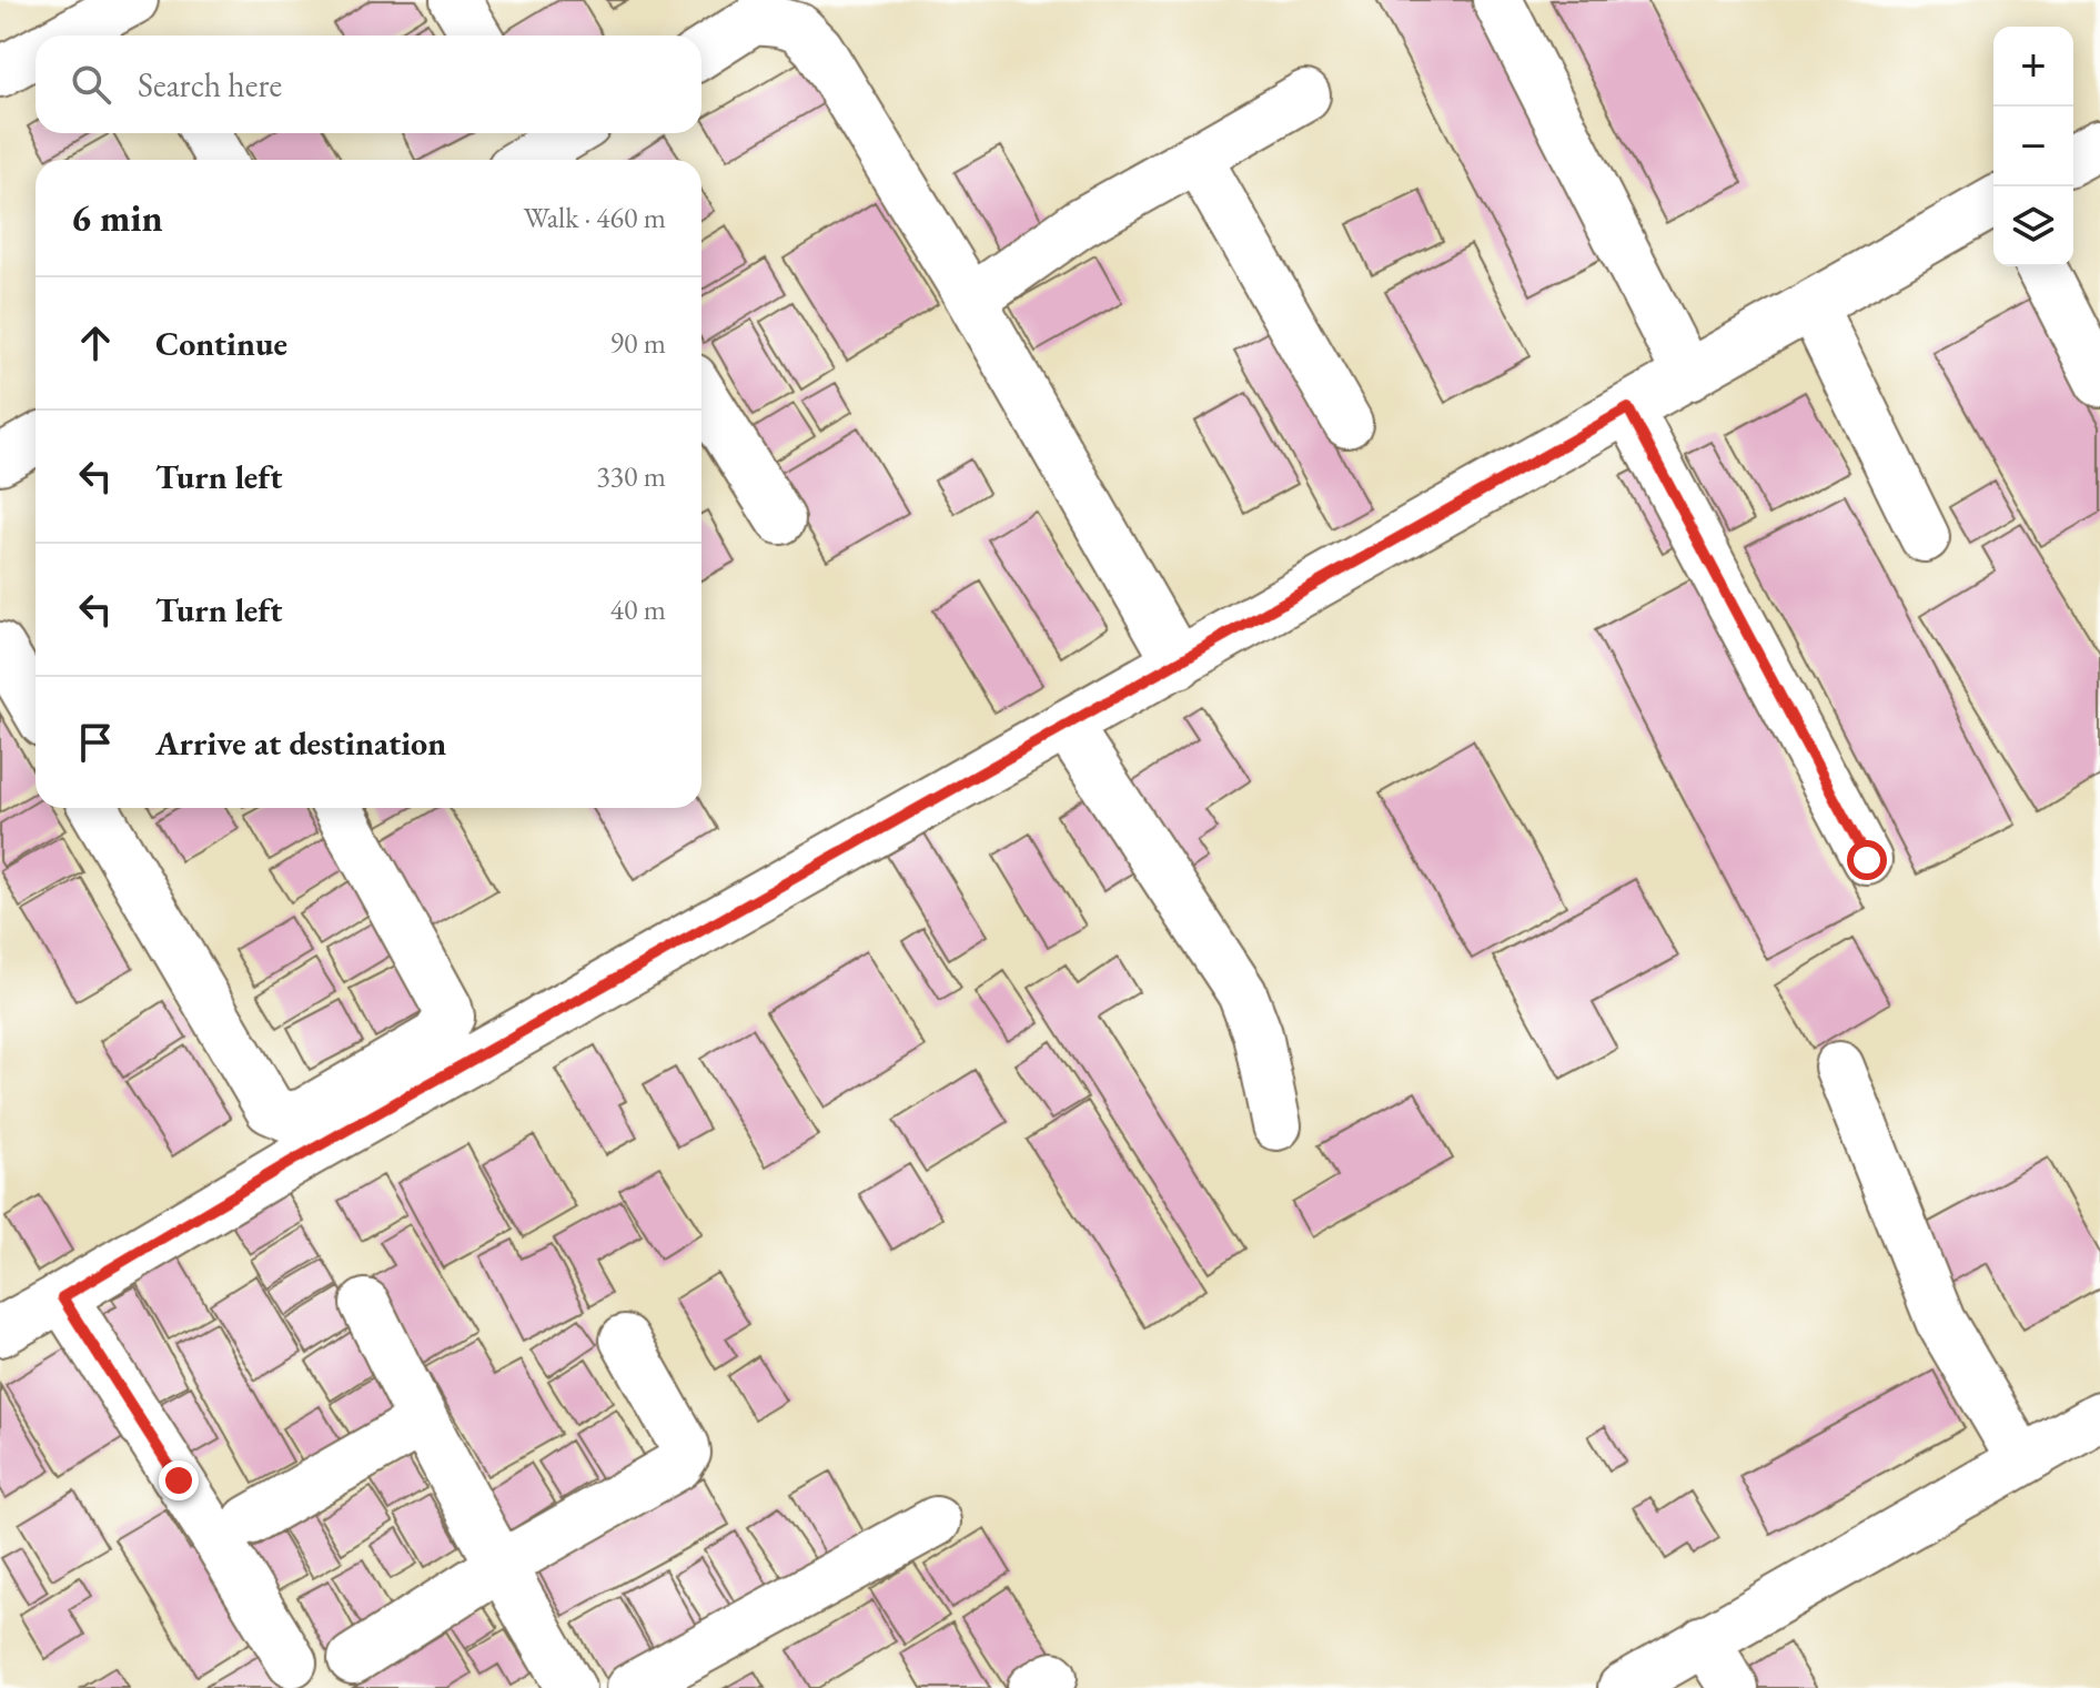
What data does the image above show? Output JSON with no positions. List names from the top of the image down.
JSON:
{
  "page": {
    "map_buttons": ["+", "−"],
    "search": "Search here",
    "heading": ["6 min", "Walk · 460 m"],
    "list": [
      ["Continue", "90 m"],
      ["Turn left", "330 m"],
      ["Turn left", "40 m"],
      "Arrive at destination"
    ]
  }
}
